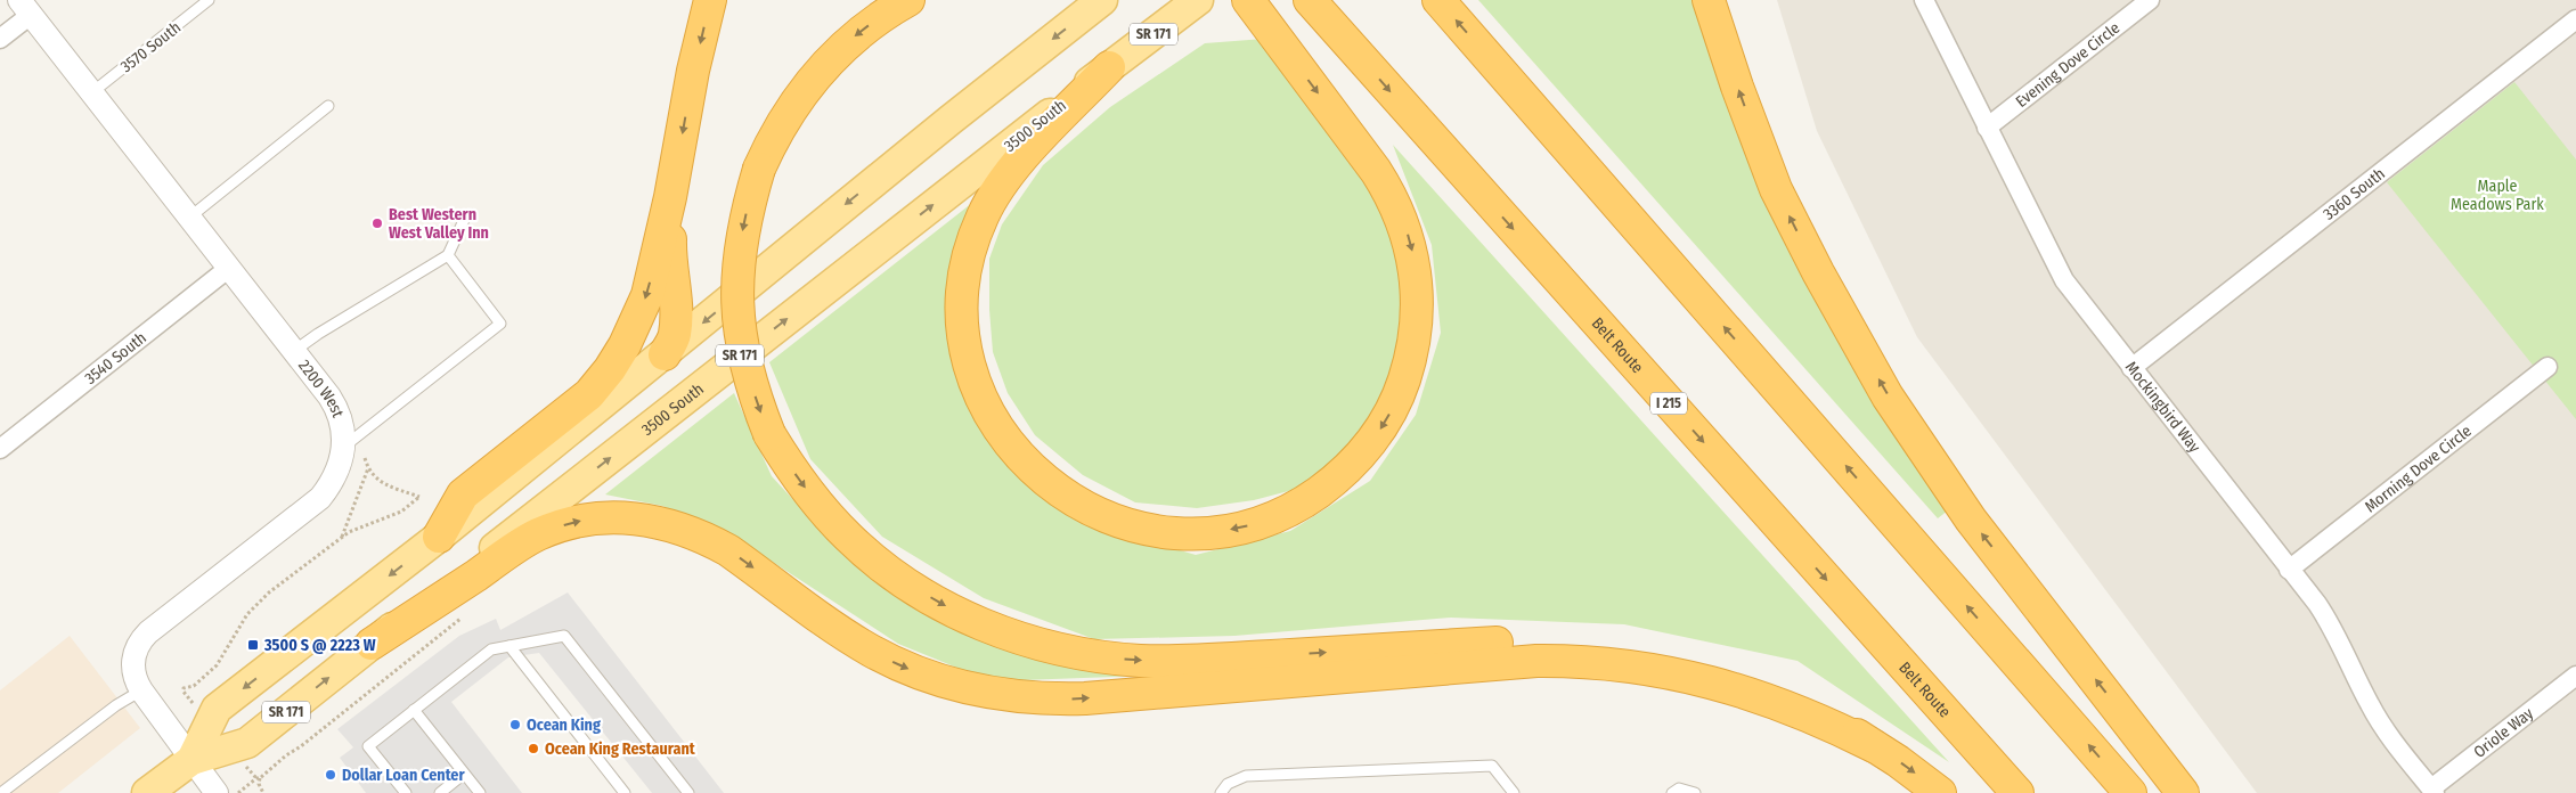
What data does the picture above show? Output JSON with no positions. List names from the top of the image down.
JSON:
{
  "streets": {
    "highway": ["Belt Route", "I 215"],
    "main road": ["SR 171", "3500 South"],
    "street": [
      "Evening Dove Circle",
      "3360 South",
      "3540 South",
      "2200 West",
      "Mockingbird Way",
      "Morning Dove Circle",
      "Oriole Way"
    ],
    "lane": ["3570 South"]
  },
  "crossings": [
    ["3570 South", "2200 West"],
    ["Evening Dove Circle", "Mockingbird Way"],
    ["3500 South", "2200 West"],
    ["3360 South", "Mockingbird Way"],
    ["3540 South", "2200 West"],
    ["Mockingbird Way", "Morning Dove Circle"],
    ["Mockingbird Way", "Oriole Way"]
  ],
  "parks": ["Maple Meadows Park"],
  "places": {
    "other": [
      "Best Western West Valley Inn",
      "Ocean King",
      "Ocean King Restaurant",
      "Dollar Loan Center"
    ],
    "transit": ["3500 S @ 2223 W"]
  }
}
